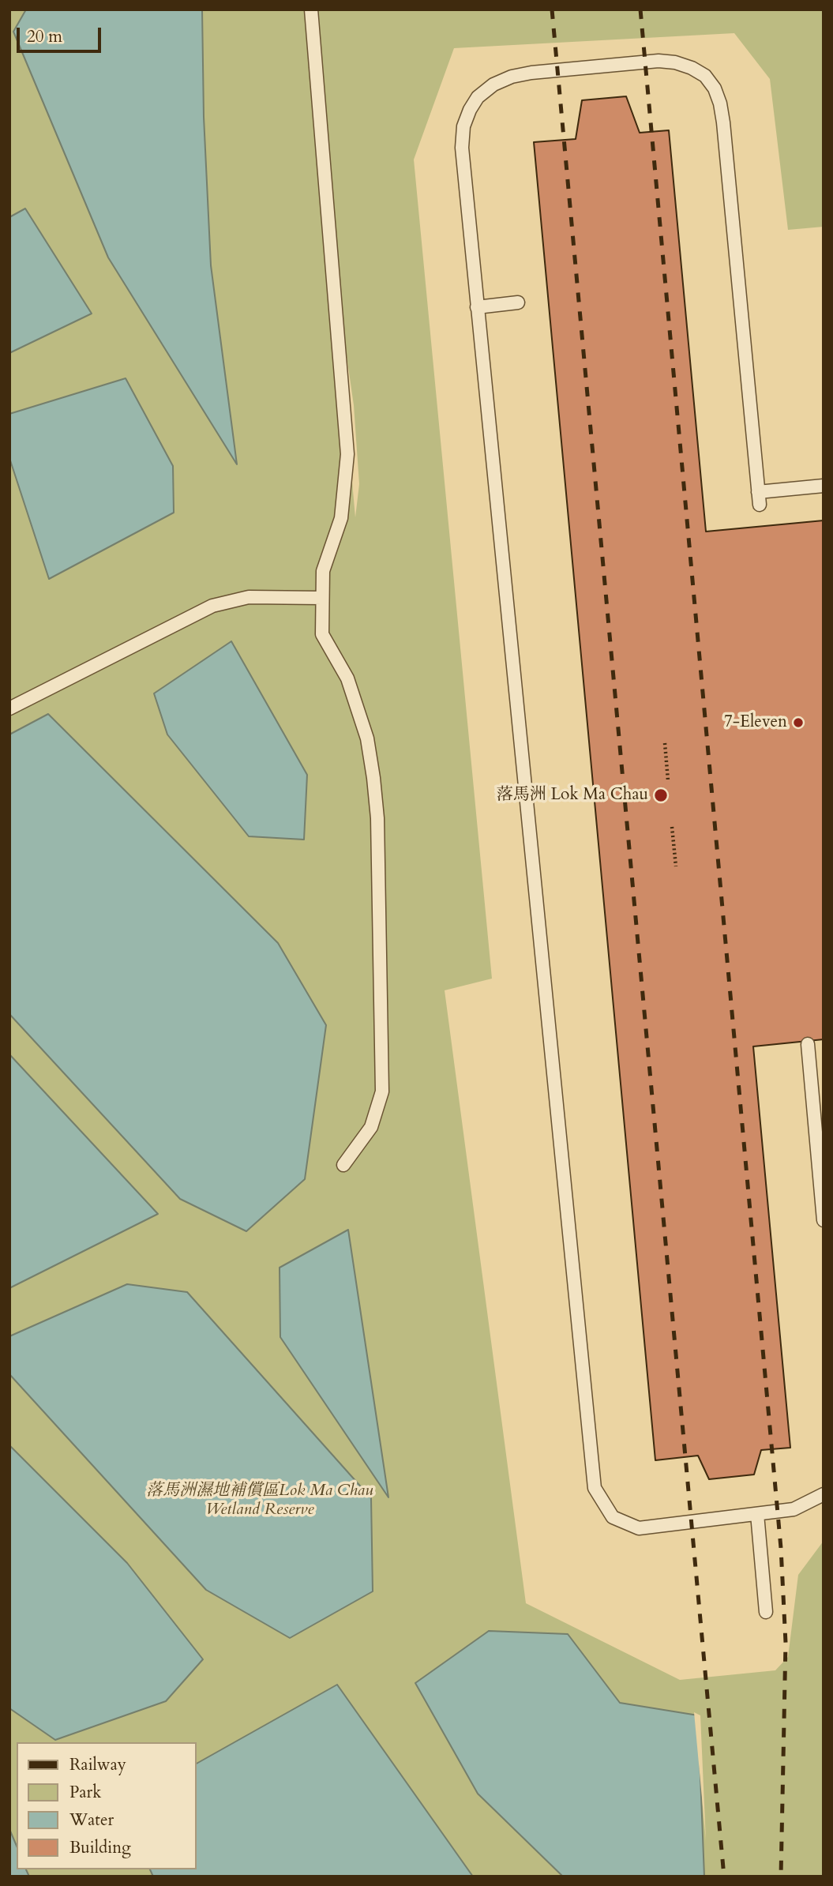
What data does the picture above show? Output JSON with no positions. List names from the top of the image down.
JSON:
{
  "parks": ["落馬洲濕地補償區Lok Ma Chau Wetland Reserve"],
  "places": ["7-Eleven", "落馬洲 Lok Ma Chau"],
  "legend": [
    "Railway",
    "Park",
    "Water",
    "Building"
  ],
  "scale_bar": "20 m"
}
